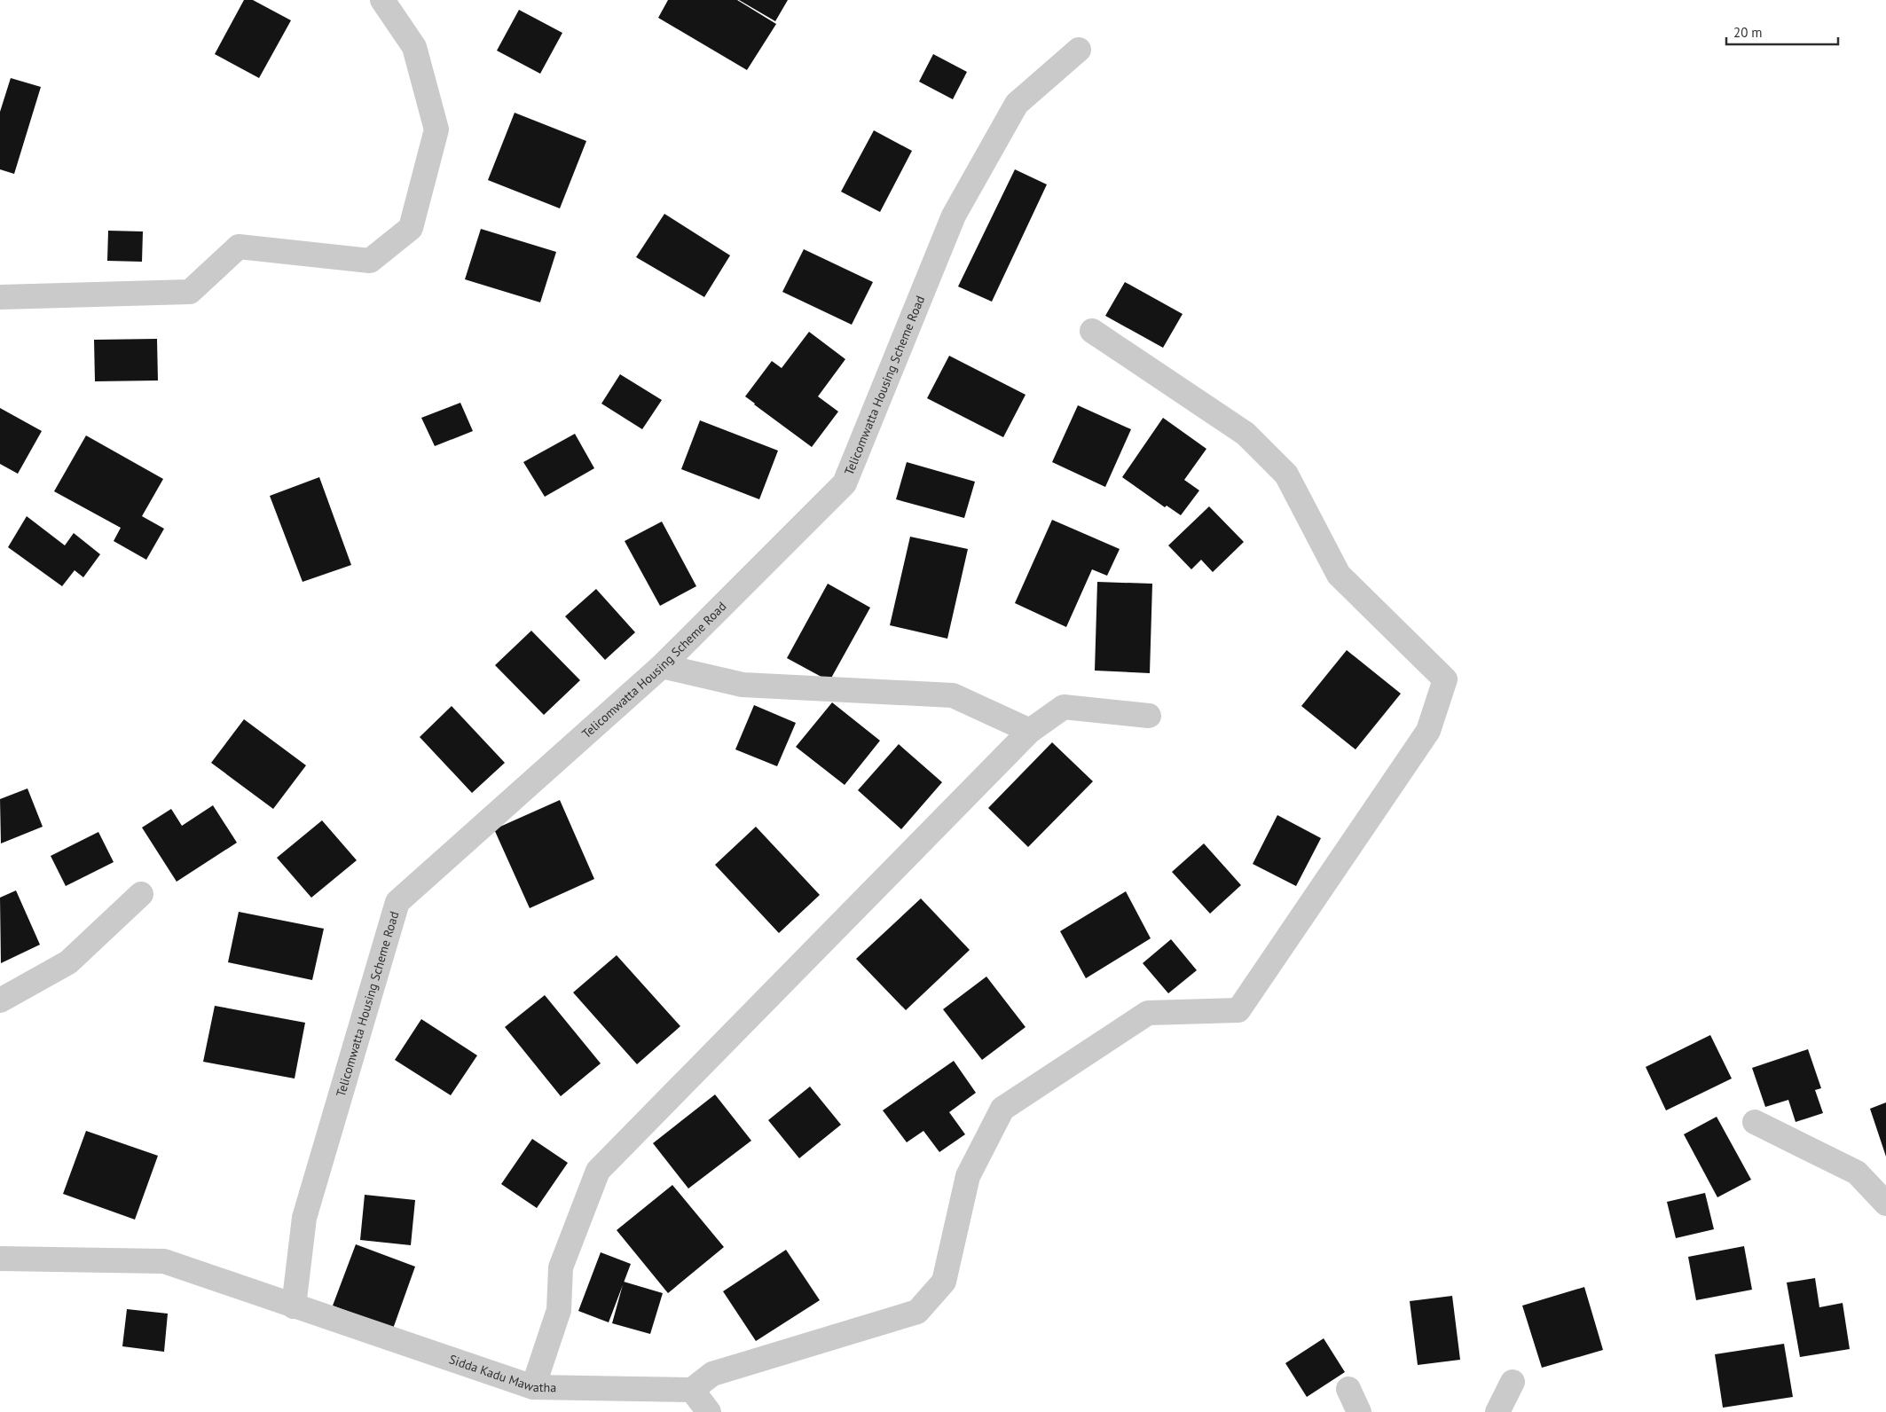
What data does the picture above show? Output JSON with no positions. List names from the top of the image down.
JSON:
{
  "streets": {
    "street": ["Telicomwatta Housing Scheme Road", "Sidda Kadu Mawatha"]
  },
  "crossings": [
    ["Telicomwatta Housing Scheme Road", "Sidda Kadu Mawatha"]
  ],
  "scale_bar": "20 m"
}
